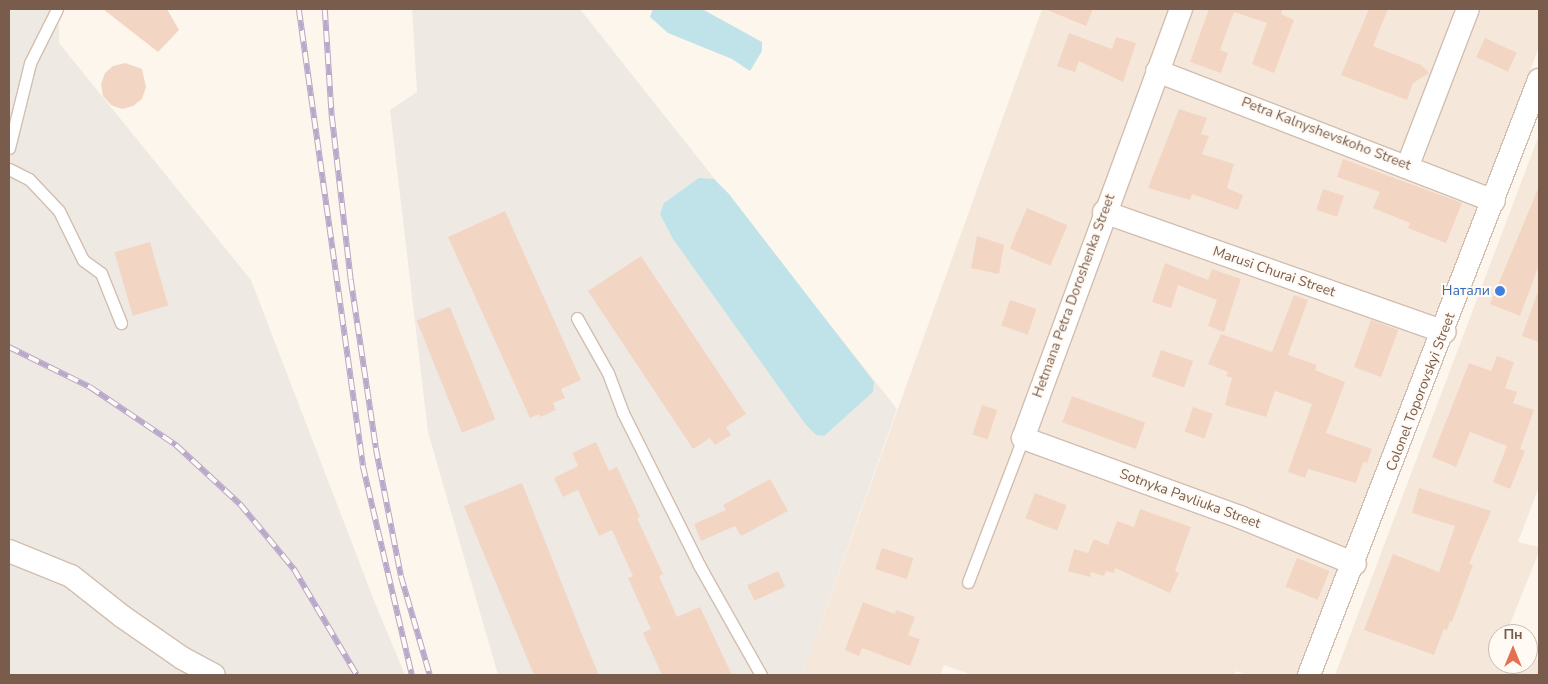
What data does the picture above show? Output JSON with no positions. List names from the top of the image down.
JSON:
{
  "streets": {
    "street": [
      "Petra Kalnyshevskoho Street",
      "Marusi Churai Street",
      "Hetmana Petra Doroshenka Street",
      "Colonel Toporovskyi Street",
      "Sotnyka Pavliuka Street"
    ]
  },
  "crossings": [
    ["Petra Kalnyshevskoho Street", "Hetmana Petra Doroshenka Street"],
    ["Petra Kalnyshevskoho Street", "Colonel Toporovskyi Street"],
    ["Marusi Churai Street", "Hetmana Petra Doroshenka Street"],
    ["Marusi Churai Street", "Colonel Toporovskyi Street"],
    ["Hetmana Petra Doroshenka Street", "Sotnyka Pavliuka Street"],
    ["Colonel Toporovskyi Street", "Sotnyka Pavliuka Street"]
  ],
  "places": ["Натали"],
  "north": "top"
}
